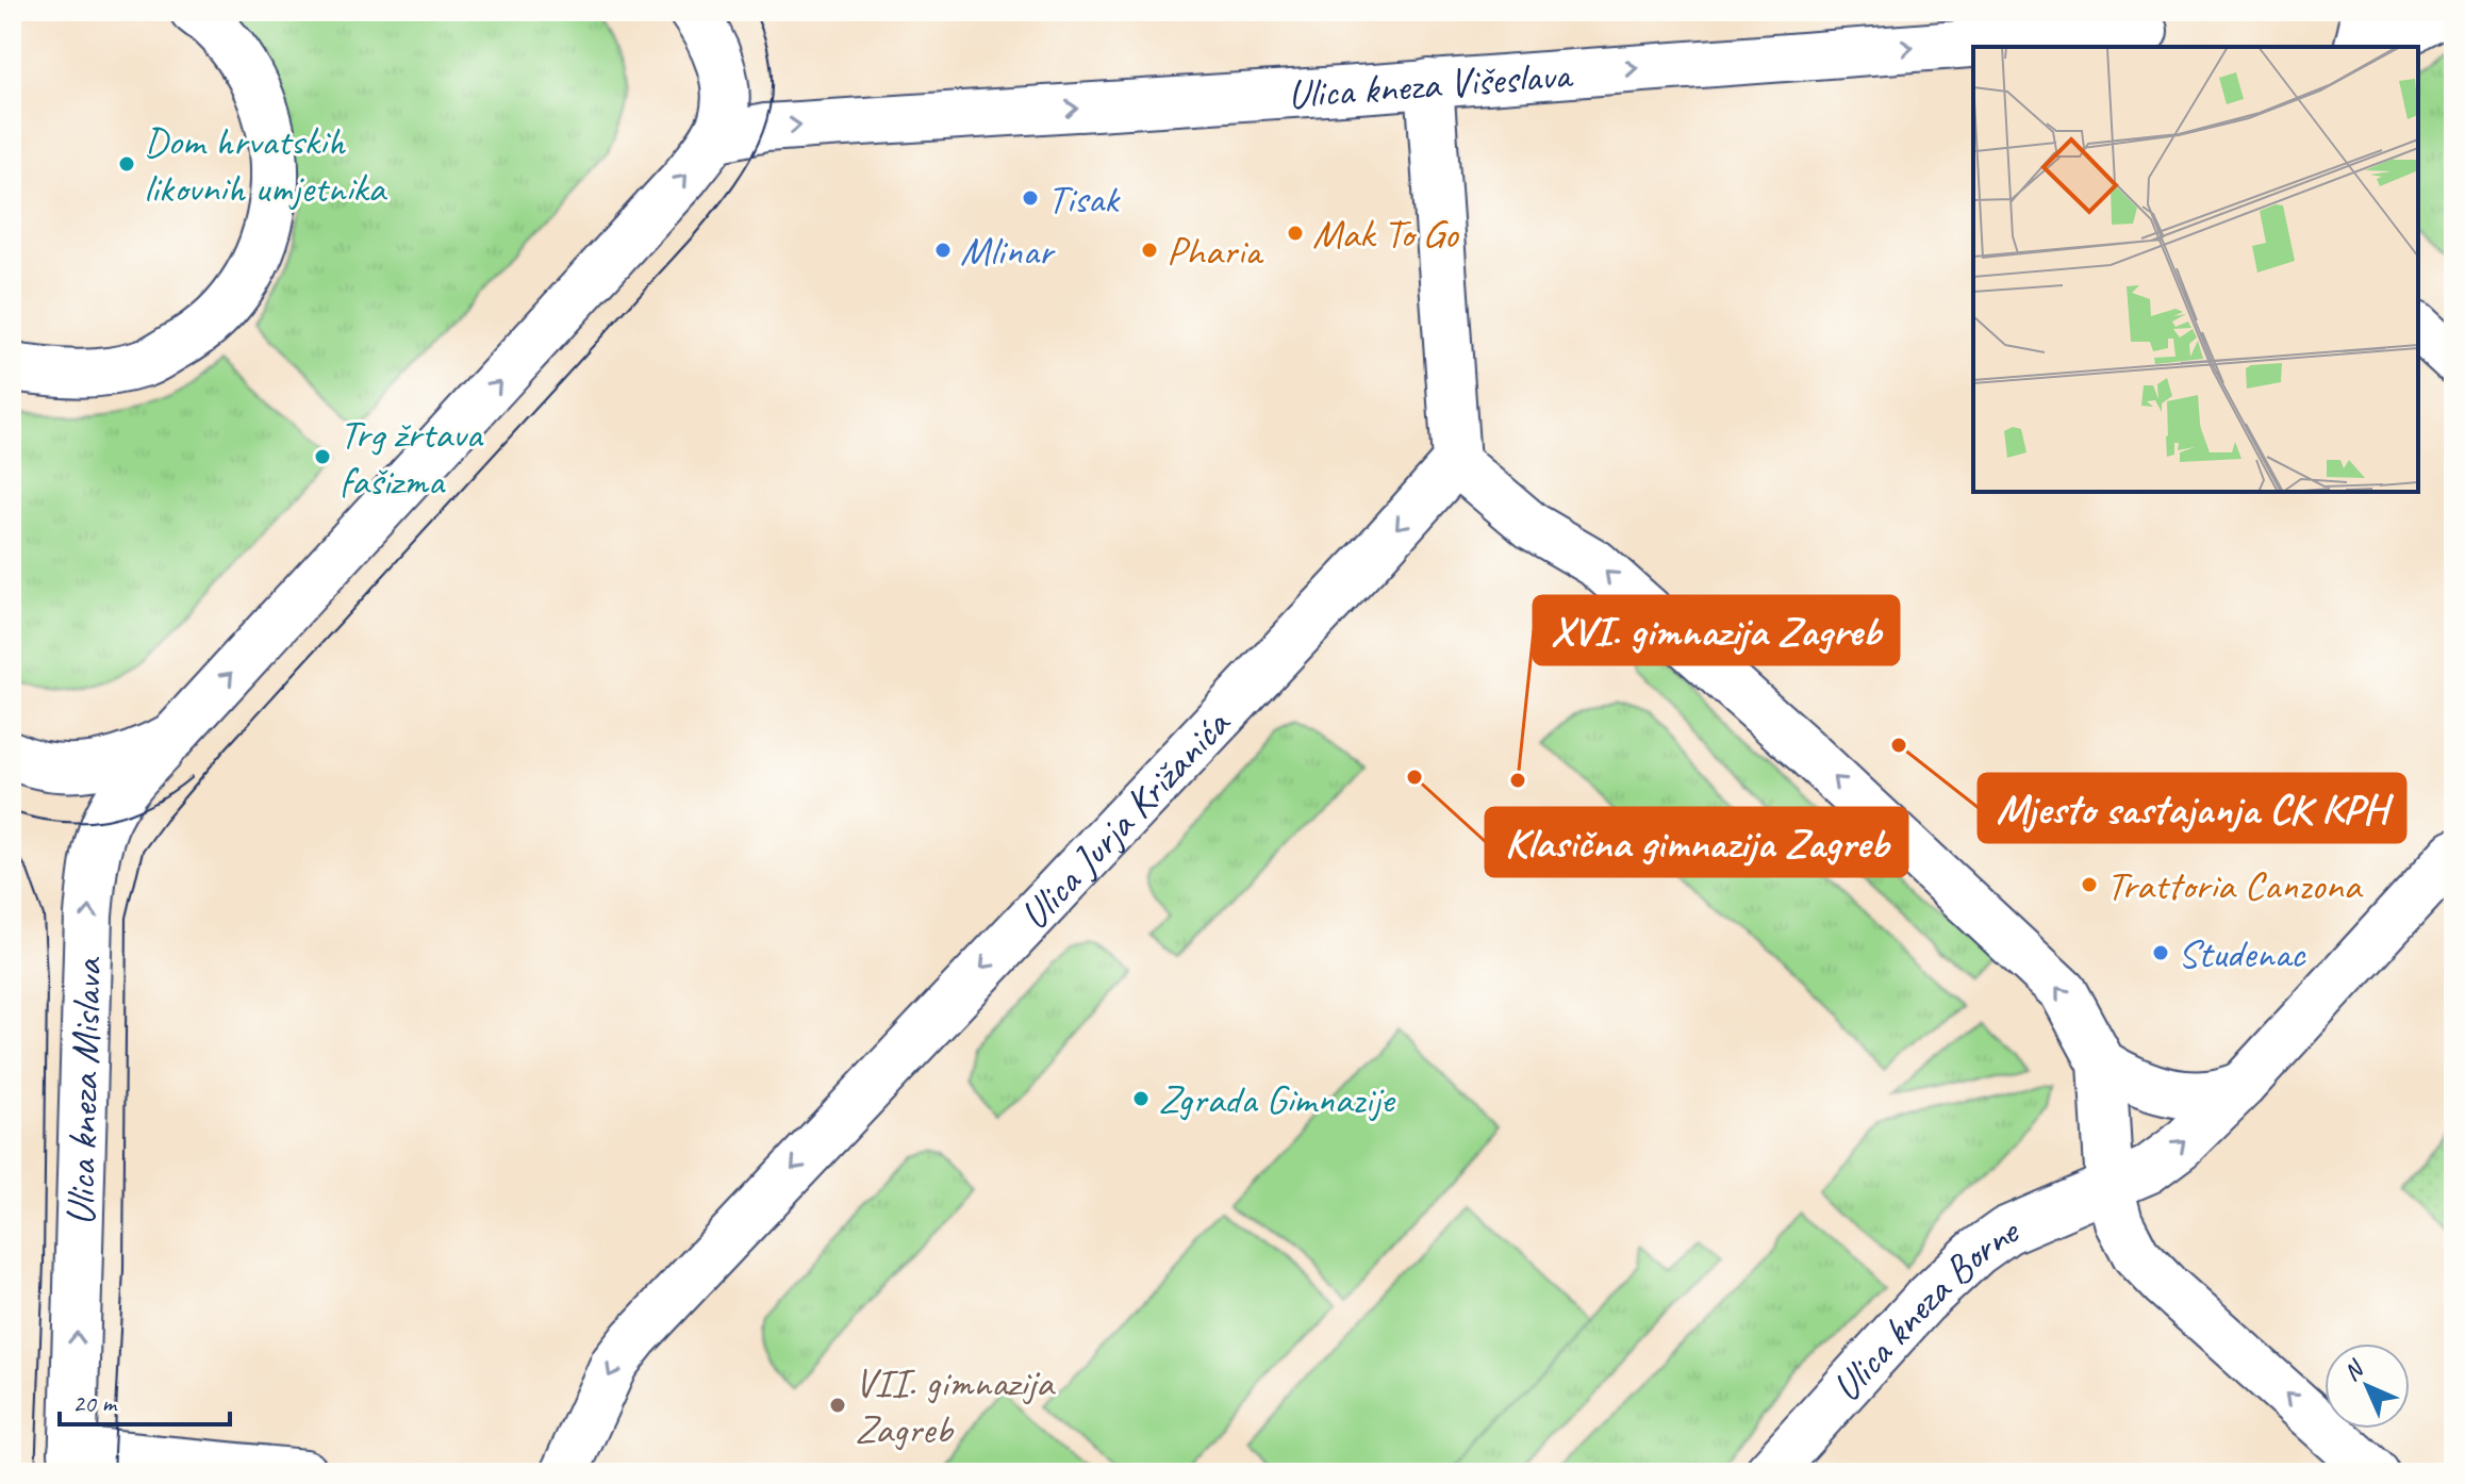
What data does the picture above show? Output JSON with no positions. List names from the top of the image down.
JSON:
{
  "streets": {
    "street": [
      "Ulica kneza Višeslava",
      "Ulica Jurja Križanića",
      "Ulica kneza Mislava",
      "Ulica kneza Borne"
    ]
  },
  "one_way": ["Ulica kneza Višeslava", "Ulica Jurja Križanića", "Ulica kneza Mislava"],
  "places": [
    "Dom hrvatskih likovnih umjetnika",
    "Tisak",
    "Mak To Go",
    "Mlinar",
    "Pharia",
    "Trg žrtava fašizma",
    "Mjesto sastajanja CK KPH",
    "Klasična gimnazija Zagreb",
    "XVI. gimnazija Zagreb",
    "Trattoria Canzona",
    "Studenac",
    "Zgrada Gimnazije",
    "VII. gimnazija Zagreb"
  ],
  "scale_bar": "20 m",
  "north": "top left"
}
